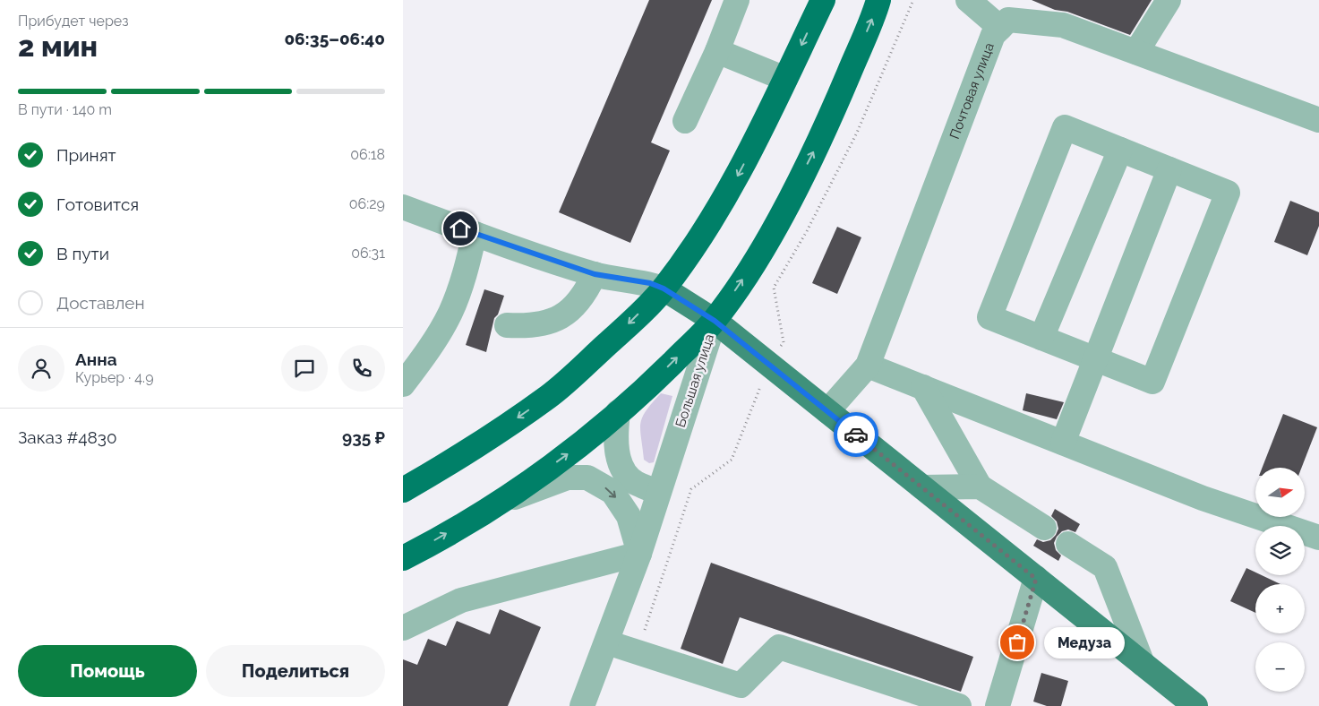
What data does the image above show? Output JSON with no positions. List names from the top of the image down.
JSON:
{
  "streets": {
    "highway": ["Большая улица"],
    "street": ["Почтовая улица"]
  },
  "places": ["Медуза"],
  "north": "right",
  "page": {
    "heading": ["2 мин", "Прибудет через", "06:35–06:40"],
    "panel": [
      "Анна",
      "Курьер · 4.9",
      "Заказ #4830",
      "935 ₽"
    ],
    "bar": "В пути · 140 m",
    "list": [
      ["Принят", "06:18"],
      ["Готовится", "06:29"],
      ["В пути", "06:31"],
      "Доставлен"
    ],
    "map_buttons": ["+", "−"],
    "bubble": "Медуза",
    "buttons": ["Помощь", "Поделиться"]
  }
}
